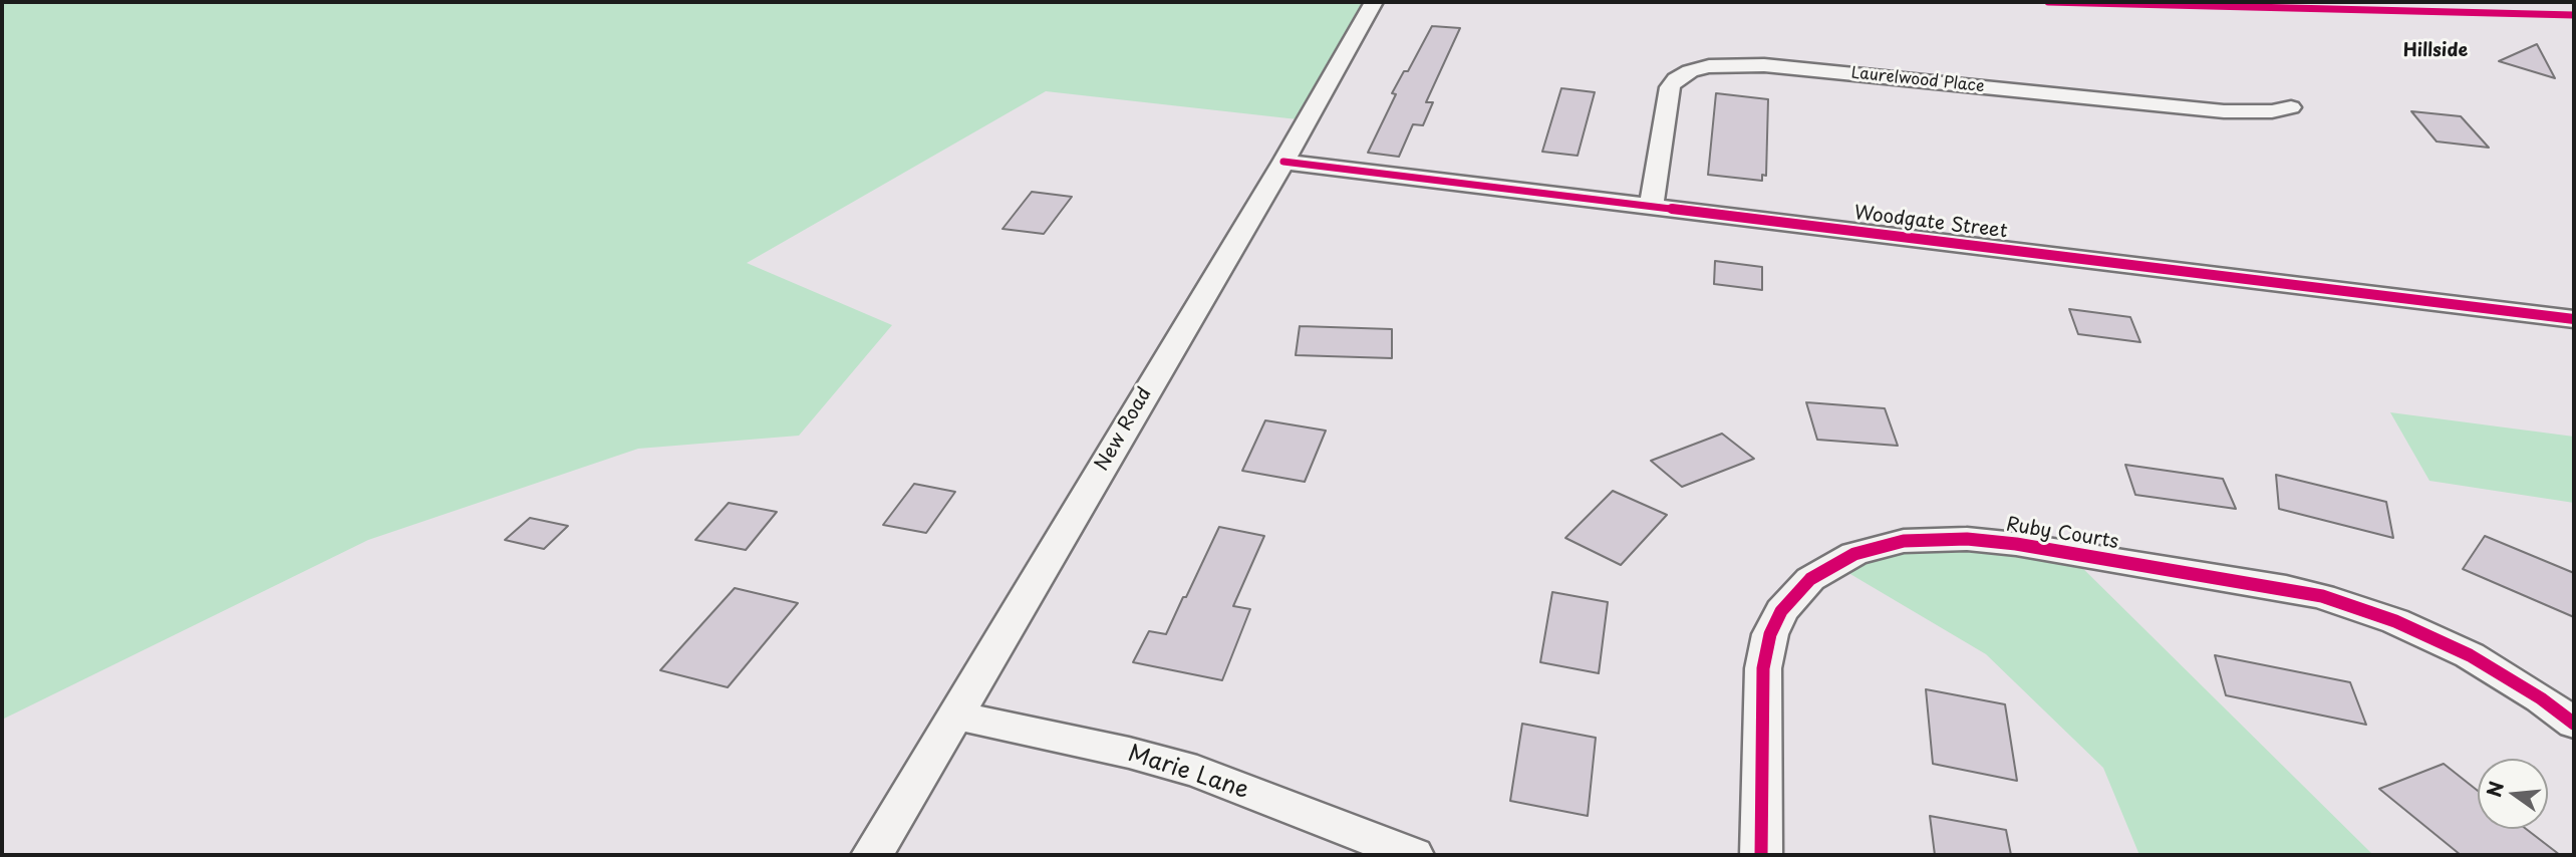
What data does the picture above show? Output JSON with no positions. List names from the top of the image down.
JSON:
{
  "streets": {
    "street": [
      "Laurelwood Place",
      "Woodgate Street",
      "New Road",
      "Ruby Courts",
      "Marie Lane"
    ]
  },
  "crossings": [
    ["Laurelwood Place", "Woodgate Street"],
    ["Woodgate Street", "New Road"],
    ["New Road", "Marie Lane"]
  ],
  "districts": ["Hillside"],
  "north": "left"
}
